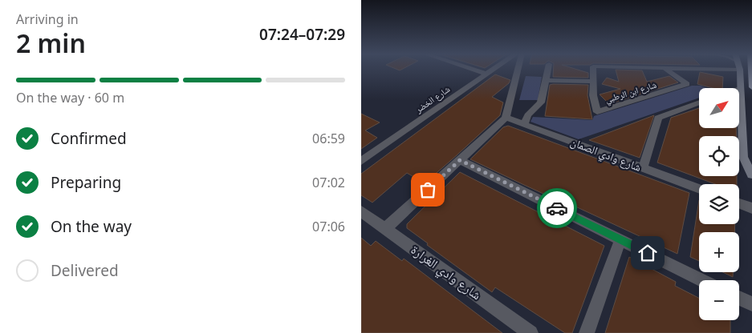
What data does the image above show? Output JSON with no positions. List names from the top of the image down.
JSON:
{
  "streets": {
    "street": [
      "شارع ابن الرطبي",
      "شارع الخضر",
      "شارع وادي الصمان",
      "شارع وادي الغرارة"
    ]
  },
  "north": "top right",
  "page": {
    "heading": ["2 min", "Arriving in", "07:24–07:29"],
    "bar": "On the way · 60 m",
    "map_buttons": ["+", "−"],
    "list": [
      ["Confirmed", "06:59"],
      ["Preparing", "07:02"],
      ["On the way", "07:06"],
      "Delivered"
    ]
  }
}
